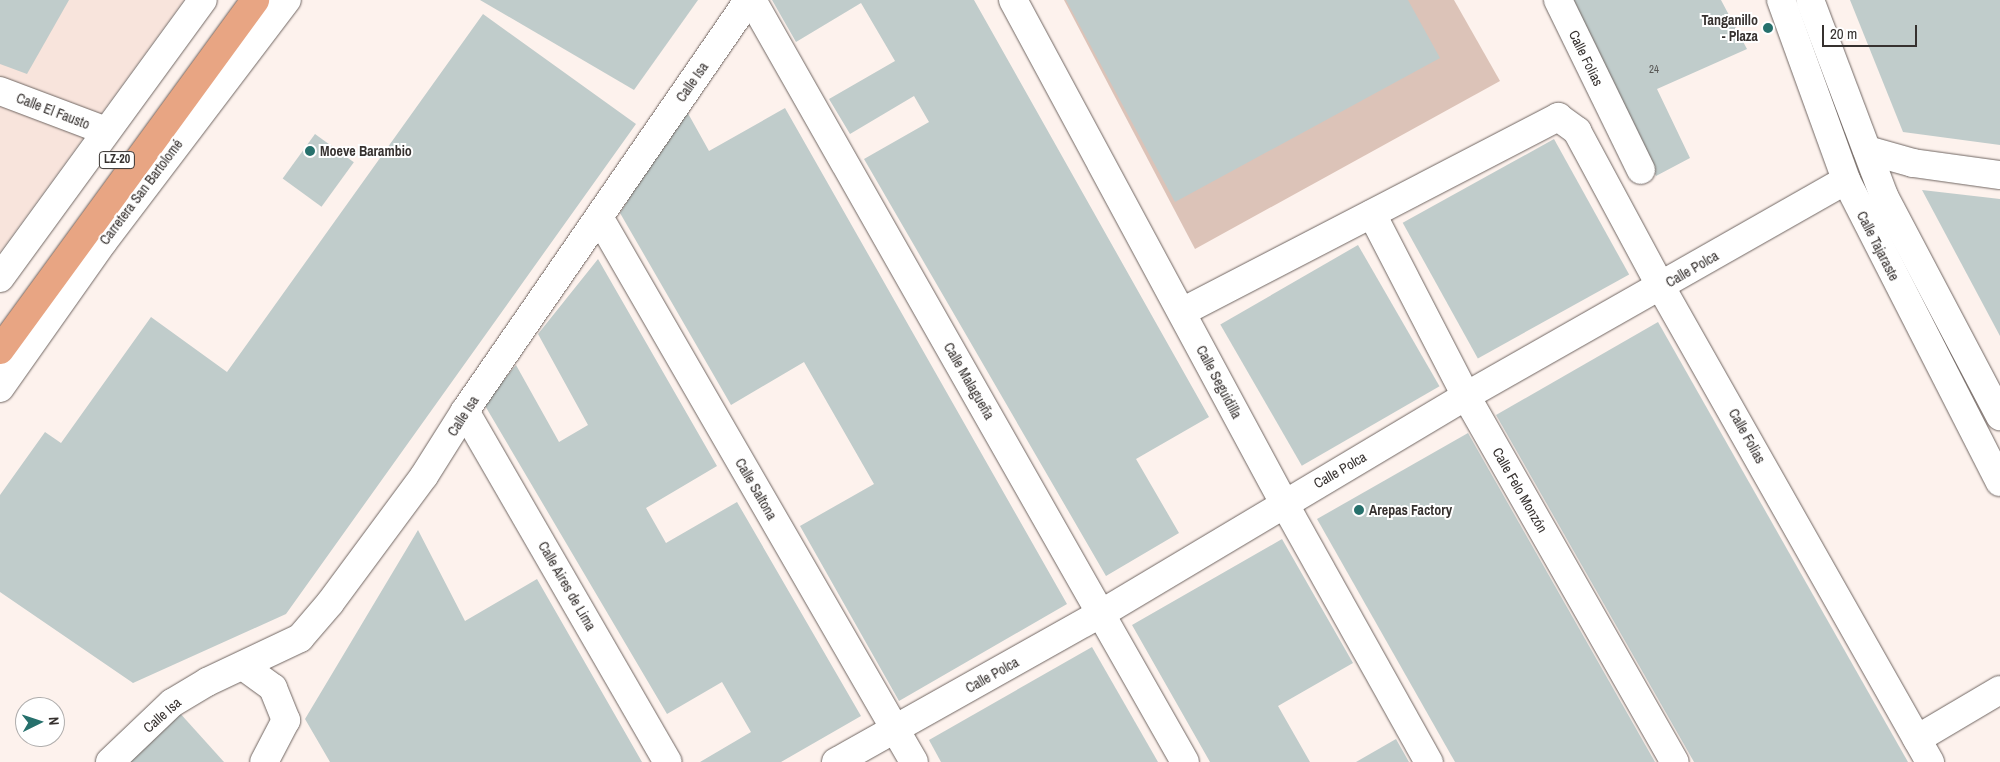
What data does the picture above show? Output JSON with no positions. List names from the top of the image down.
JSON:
{
  "streets": {
    "main road": ["LZ-20", "Carretera San Bartolomé"],
    "street": [
      "Calle Folias",
      "Calle Isa",
      "Calle El Fausto",
      "Calle Tajaraste",
      "Calle Polca",
      "Calle Malagueña",
      "Calle Seguidilla",
      "Calle Saltona",
      "Calle Felo Monzón",
      "Calle Aires de Lima"
    ]
  },
  "crossings": [
    ["Calle Folias", "Calle Polca"],
    ["Calle Folias", "Calle Felo Monzón"],
    ["Calle Isa", "Calle Malagueña"],
    ["Calle Isa", "Calle Saltona"],
    ["Calle Isa", "Calle Aires de Lima"],
    ["Calle Tajaraste", "Calle Polca"],
    ["Calle Polca", "Calle Malagueña"],
    ["Calle Polca", "Calle Seguidilla"],
    ["Calle Polca", "Calle Saltona"],
    ["Calle Polca", "Calle Felo Monzón"]
  ],
  "places": ["Tanganillo - Plaza", "Moeve Barambio", "Arepas Factory"],
  "house_numbers": ["24"],
  "scale_bar": "20 m",
  "north": "right"
}
